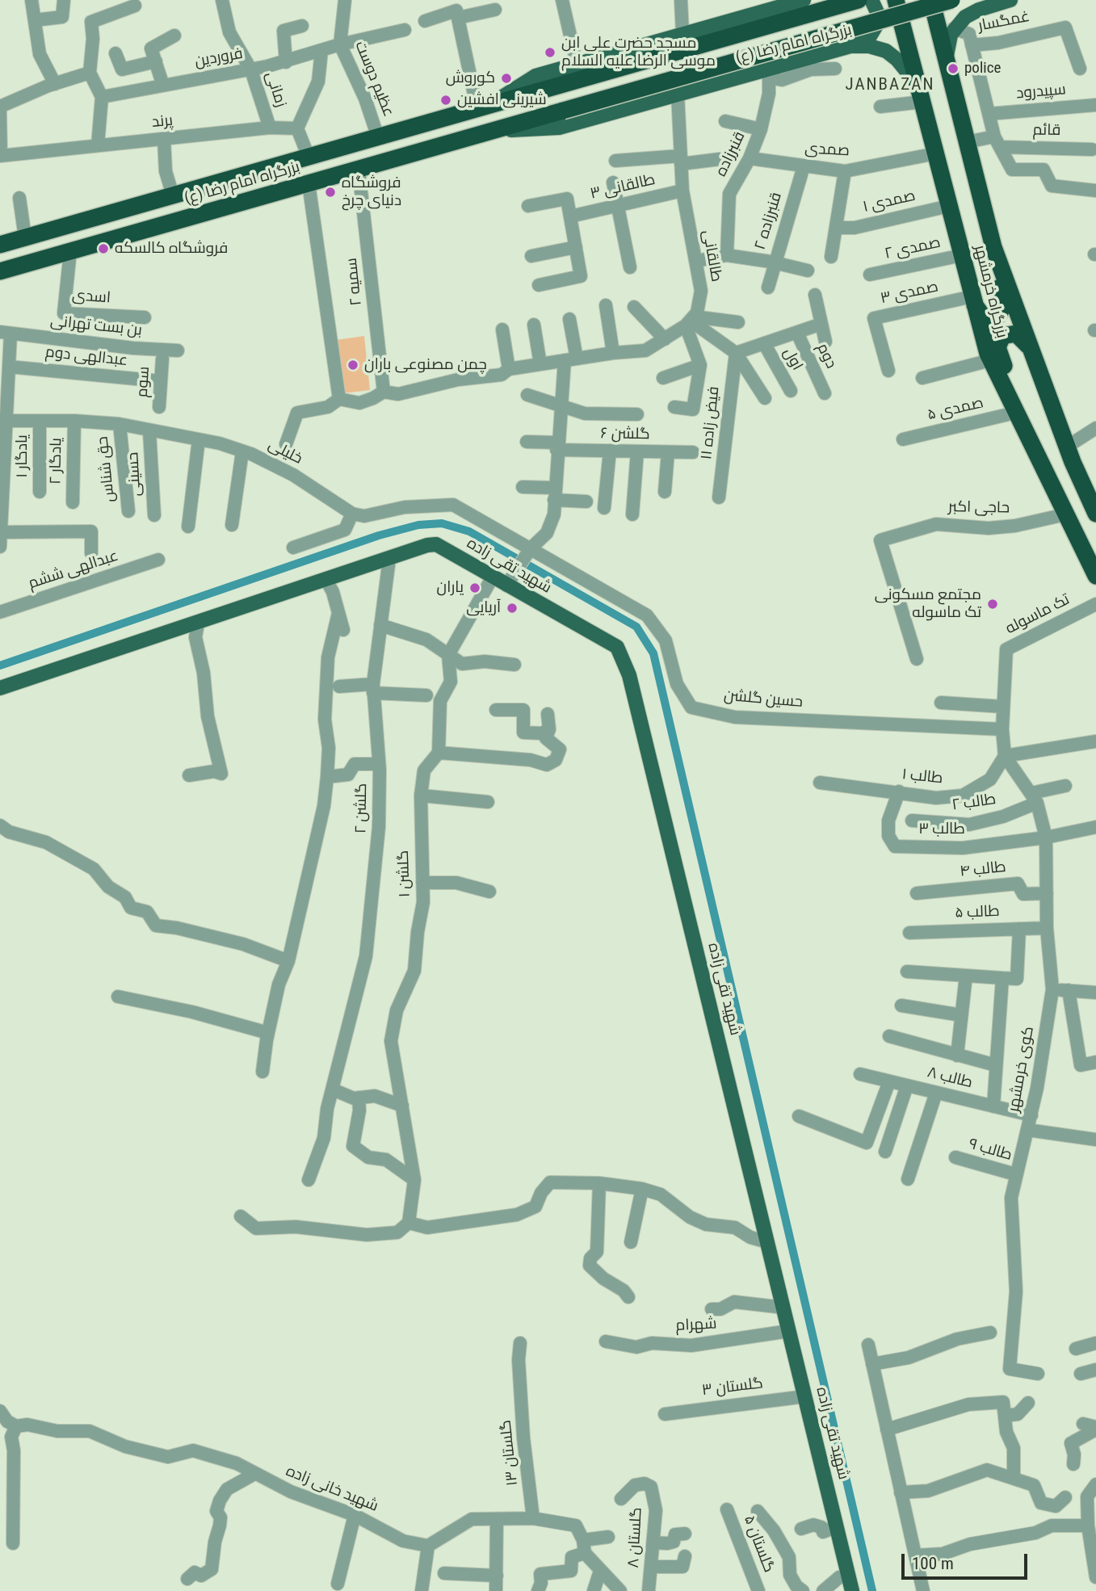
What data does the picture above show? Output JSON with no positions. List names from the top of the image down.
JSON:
{
  "streets": {
    "highway": ["بزرگراه امام رضا (ع)", "بزرگراه خرمشهر"],
    "main road": ["شهید تقی زاده"],
    "street": [
      "غمگسار",
      "فروردین",
      "عظیم دوست",
      "زمانی",
      "سپیدرود",
      "پرند",
      "قائم",
      "صمدی",
      "قنبرزاده",
      "طالقانی ۳",
      "صمدی ۱",
      "قنبرزاده ۲",
      "صمدی ۲",
      "طالقانی",
      "سمیه ۲",
      "صمدی ۳",
      "اسدی",
      "بن بست تهرانی",
      "دوم",
      "عبدالهی دوم",
      "اول",
      "سوم",
      "صمدی ۵",
      "فیض زاده ۱۱",
      "گلشن ۶",
      "خلیلی",
      "یادگار ۱",
      "یادگار ۲",
      "حق شناس",
      "حسینی",
      "حاجی اکبر",
      "عبدالهی ششم",
      "تک ماسوله",
      "حسین گلشن",
      "طالب ۱",
      "طالب ۲",
      "گلشن ۲",
      "طالب ۳",
      "طالب ۴",
      "گلشن ۱",
      "طالب ۵",
      "کوی خرمشهر",
      "طالب ۸",
      "طالب ۹",
      "شهرام",
      "گلستان ۳",
      "گلستان ۱۳",
      "شهید خانی زاده",
      "گلستان ۸",
      "گلستان ۵"
    ]
  },
  "crossings": [
    ["بزرگراه امام رضا (ع)", "عظیم دوست"],
    ["بزرگراه امام رضا (ع)", "قنبرزاده"],
    ["بزرگراه امام رضا (ع)", "طالقانی"],
    ["بزرگراه امام رضا (ع)", "سمیه ۲"],
    ["بزرگراه امام رضا (ع)", "بزرگراه خرمشهر"],
    ["بزرگراه امام رضا (ع)", "اسدی"],
    ["فروردین", "عظیم دوست"],
    ["فروردین", "زمانی"],
    ["زمانی", "پرند"],
    ["قائم", "بزرگراه خرمشهر"],
    ["صمدی", "قنبرزاده"],
    ["صمدی", "قنبرزاده ۲"],
    ["صمدی", "بزرگراه خرمشهر"],
    ["طالقانی ۳", "طالقانی"],
    ["صمدی ۱", "بزرگراه خرمشهر"],
    ["صمدی ۲", "بزرگراه خرمشهر"],
    ["بزرگراه خرمشهر", "صمدی ۳"],
    ["بزرگراه خرمشهر", "صمدی ۵"],
    ["بزرگراه خرمشهر", "حاجی اکبر"],
    ["عبدالهی دوم", "سوم"],
    ["خلیلی", "یادگار ۱"],
    ["خلیلی", "یادگار ۲"],
    ["خلیلی", "حق شناس"],
    ["خلیلی", "حسینی"],
    ["شهید تقی زاده", "گلشن ۲"],
    ["شهید تقی زاده", "شهرام"],
    ["شهید تقی زاده", "گلستان ۳"],
    ["تک ماسوله", "حسین گلشن"],
    ["تک ماسوله", "کوی خرمشهر"],
    ["حسین گلشن", "کوی خرمشهر"],
    ["طالب ۱", "طالب ۳"],
    ["طالب ۱", "کوی خرمشهر"],
    ["طالب ۲", "کوی خرمشهر"],
    ["طالب ۳", "کوی خرمشهر"],
    ["طالب ۴", "کوی خرمشهر"],
    ["طالب ۵", "کوی خرمشهر"],
    ["کوی خرمشهر", "طالب ۸"],
    ["کوی خرمشهر", "طالب ۹"]
  ],
  "districts": ["JANBAZAN"],
  "places": [
    "مسجد حضرت علی ابن موسی الرضا علیه السلام",
    "police",
    "کوروش",
    "شیرینی افشین",
    "فروشگاه دنیای چرخ",
    "فروشگاه کالسکه",
    "چمن مصنوعی باران",
    "یاران",
    "مجتمع مسکونی تک ماسوله",
    "آریایی"
  ],
  "scale_bar": "100 m"
}
